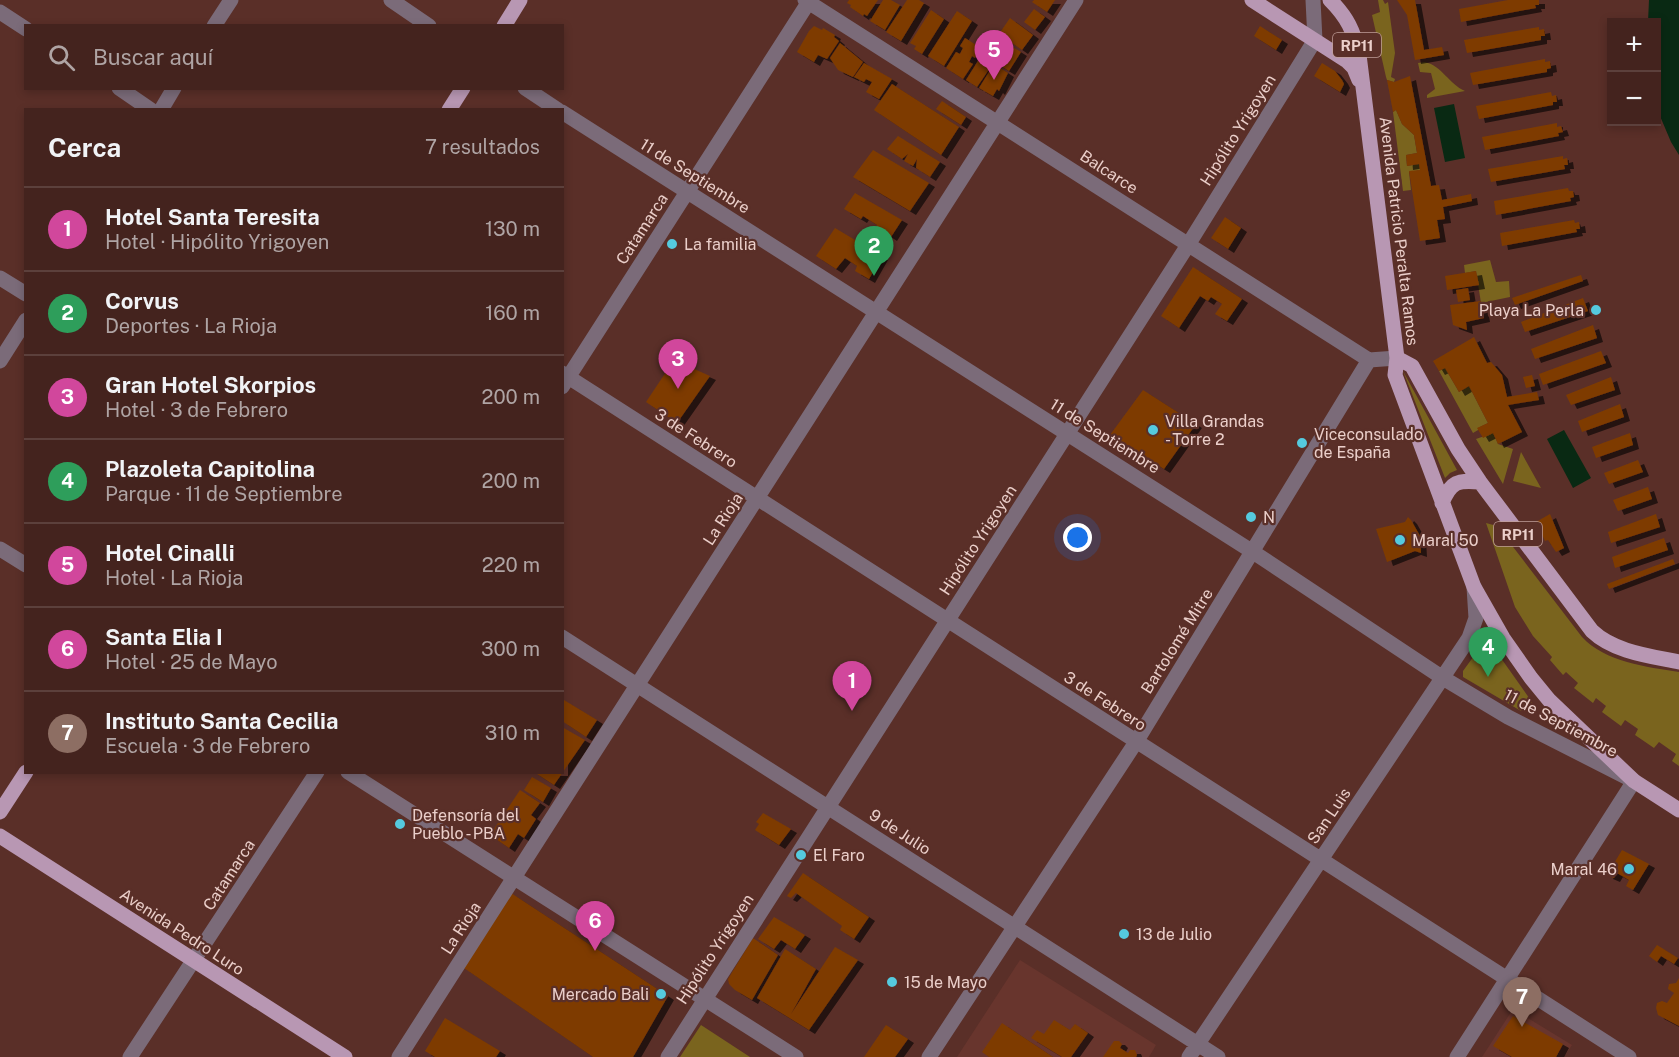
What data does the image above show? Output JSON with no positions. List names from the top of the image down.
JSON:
{
  "streets": {
    "main road": ["RP11", "Avenida Patricio Peralta Ramos", "Avenida Pedro Luro"],
    "street": [
      "Hipólito Yrigoyen",
      "Balcarce",
      "11 de Septiembre",
      "Catamarca",
      "3 de Febrero",
      "La Rioja",
      "Bartolomé Mitre",
      "San Luis",
      "9 de Julio"
    ]
  },
  "crossings": [
    ["RP11", "Hipólito Yrigoyen"],
    ["RP11", "Avenida Patricio Peralta Ramos"],
    ["Hipólito Yrigoyen", "Balcarce"],
    ["Hipólito Yrigoyen", "11 de Septiembre"],
    ["Hipólito Yrigoyen", "3 de Febrero"],
    ["Hipólito Yrigoyen", "9 de Julio"],
    ["Balcarce", "Catamarca"],
    ["Balcarce", "La Rioja"],
    ["Balcarce", "Bartolomé Mitre"],
    ["11 de Septiembre", "Catamarca"],
    ["11 de Septiembre", "Avenida Patricio Peralta Ramos"],
    ["11 de Septiembre", "La Rioja"],
    ["11 de Septiembre", "Bartolomé Mitre"],
    ["11 de Septiembre", "San Luis"],
    ["Catamarca", "3 de Febrero"],
    ["Catamarca", "Avenida Pedro Luro"],
    ["Avenida Patricio Peralta Ramos", "San Luis"],
    ["3 de Febrero", "La Rioja"],
    ["3 de Febrero", "Bartolomé Mitre"],
    ["3 de Febrero", "San Luis"],
    ["La Rioja", "9 de Julio"],
    ["Bartolomé Mitre", "9 de Julio"],
    ["San Luis", "9 de Julio"]
  ],
  "places": [
    "La familia",
    "Playa La Perla",
    "Villa Grandas - Torre 2",
    "Viceconsulado de España",
    "N",
    "Maral 50",
    "Defensoría del Pueblo - PBA",
    "El Faro",
    "Maral 46",
    "13 de Julio",
    "15 de Mayo",
    "Mercado Bali"
  ],
  "page": {
    "map_buttons": ["+", "−"],
    "search": "Buscar aquí",
    "pins": [
      "5",
      "2",
      "3",
      "4",
      "1",
      "6",
      "7"
    ],
    "heading": ["Cerca", "7 resultados"],
    "list": [
      {
        "mark": "1",
        "name": "Hotel Santa Teresita",
        "note": "Hotel · Hipólito Yrigoyen",
        "value": "130 m"
      },
      {
        "mark": "2",
        "name": "Corvus",
        "note": "Deportes · La Rioja",
        "value": "160 m"
      },
      {
        "mark": "3",
        "name": "Gran Hotel Skorpios",
        "note": "Hotel · 3 de Febrero",
        "value": "200 m"
      },
      {
        "mark": "4",
        "name": "Plazoleta Capitolina",
        "note": "Parque · 11 de Septiembre",
        "value": "200 m"
      },
      {
        "mark": "5",
        "name": "Hotel Cinalli",
        "note": "Hotel · La Rioja",
        "value": "220 m"
      },
      {
        "mark": "6",
        "name": "Santa Elia I",
        "note": "Hotel · 25 de Mayo",
        "value": "300 m"
      },
      {
        "mark": "7",
        "name": "Instituto Santa Cecilia",
        "note": "Escuela · 3 de Febrero",
        "value": "310 m"
      }
    ]
  }
}
